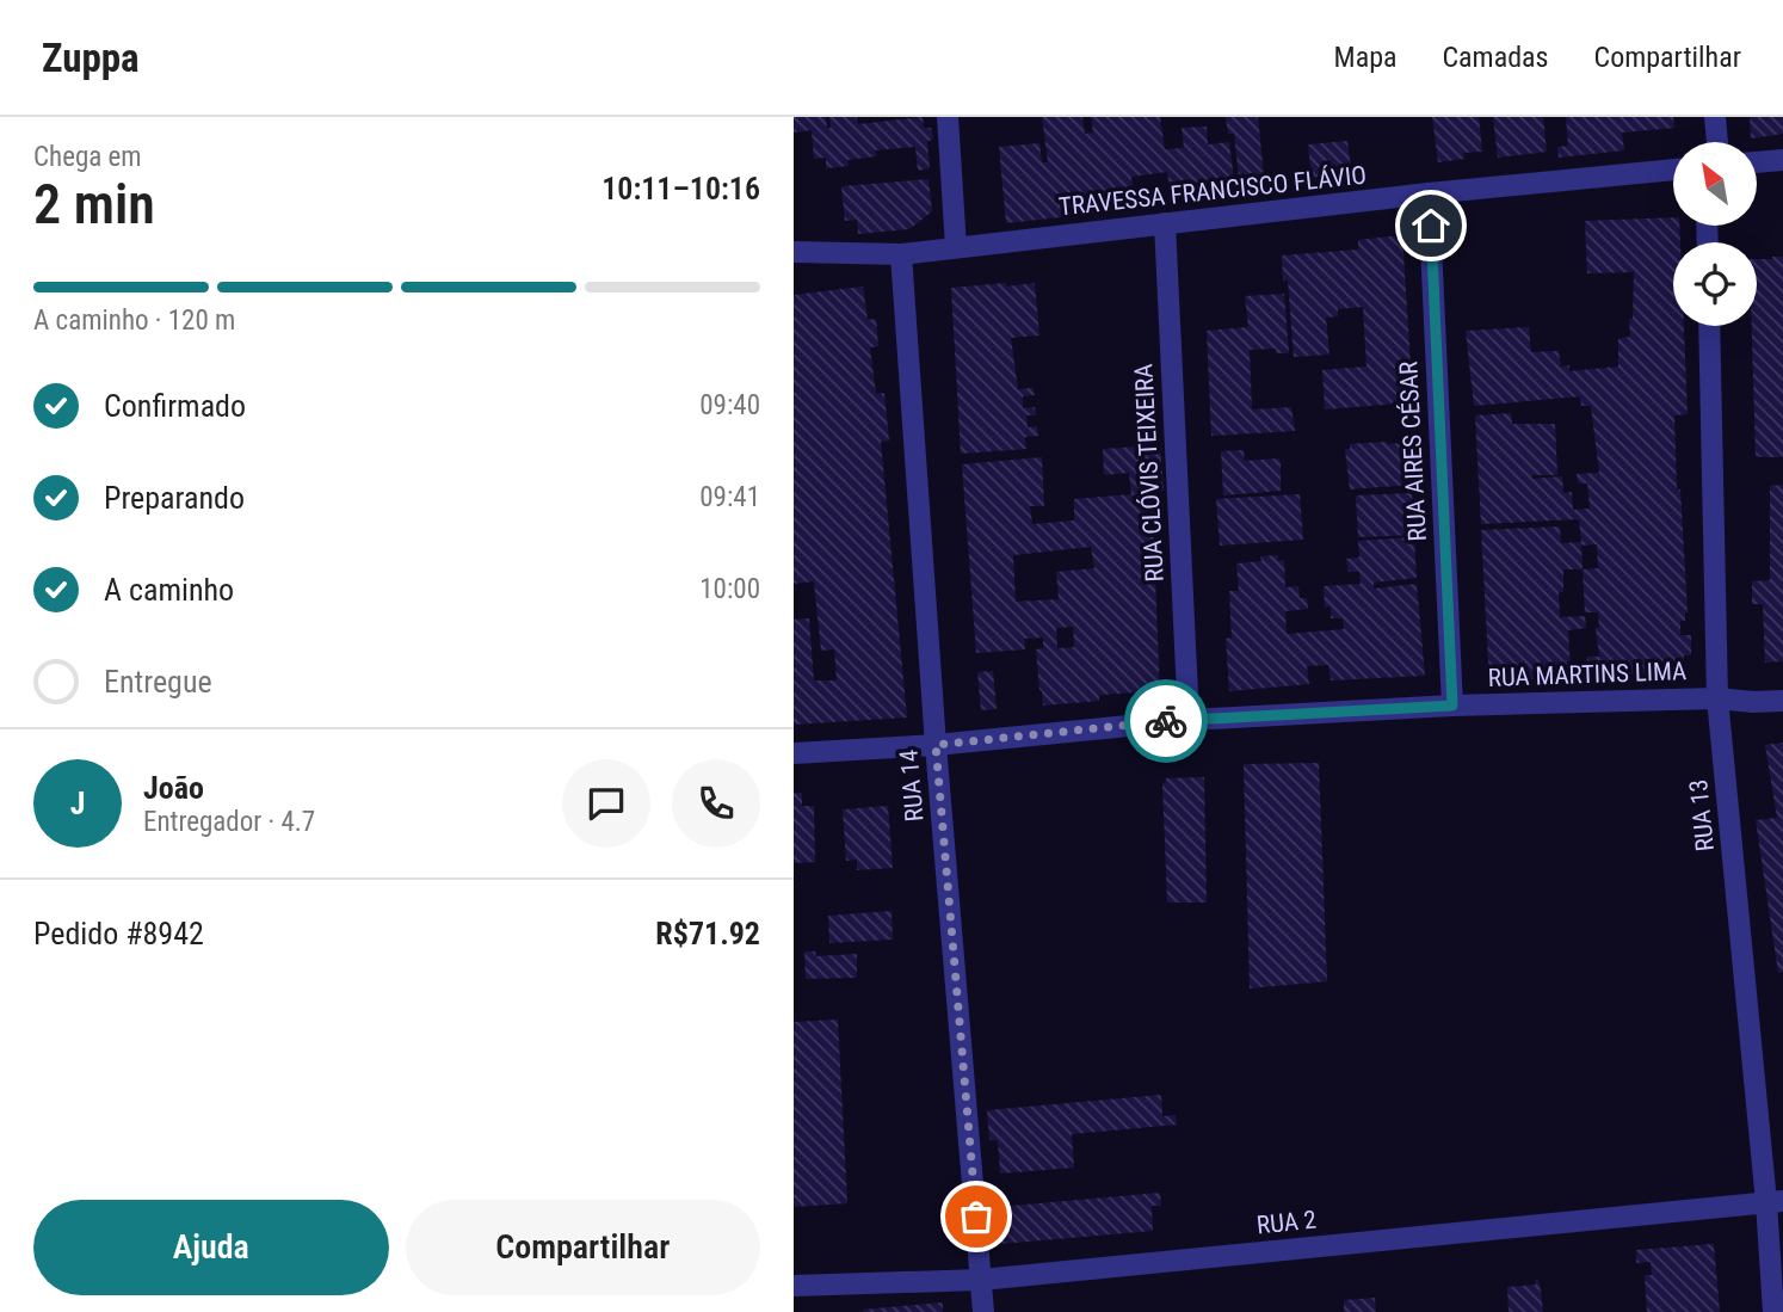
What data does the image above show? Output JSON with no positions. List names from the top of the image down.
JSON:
{
  "streets": {
    "street": [
      "TRAVESSA FRANCISCO FLÁVIO",
      "RUA AIRES CÉSAR",
      "RUA CLÓVIS TEIXEIRA",
      "RUA MARTINS LIMA",
      "RUA 14",
      "RUA 13",
      "RUA 2"
    ]
  },
  "crossings": [
    ["TRAVESSA FRANCISCO FLÁVIO", "RUA AIRES CÉSAR"],
    ["TRAVESSA FRANCISCO FLÁVIO", "RUA CLÓVIS TEIXEIRA"],
    ["TRAVESSA FRANCISCO FLÁVIO", "RUA 14"],
    ["RUA AIRES CÉSAR", "RUA MARTINS LIMA"],
    ["RUA CLÓVIS TEIXEIRA", "RUA MARTINS LIMA"],
    ["RUA MARTINS LIMA", "RUA 14"],
    ["RUA MARTINS LIMA", "RUA 13"],
    ["RUA 14", "RUA 2"],
    ["RUA 13", "RUA 2"]
  ],
  "north": "top left",
  "page": {
    "header": "Zuppa",
    "nav": ["Mapa", "Camadas", "Compartilhar"],
    "heading": ["2 min", "Chega em", "10:11–10:16"],
    "panel": [
      "João",
      "Entregador · 4.7",
      "Pedido #8942",
      "R$71.92"
    ],
    "bar": "A caminho · 120 m",
    "list": [
      ["Confirmado", "09:40"],
      ["Preparando", "09:41"],
      ["A caminho", "10:00"],
      "Entregue"
    ],
    "round": "J",
    "buttons": ["Ajuda", "Compartilhar"]
  }
}
